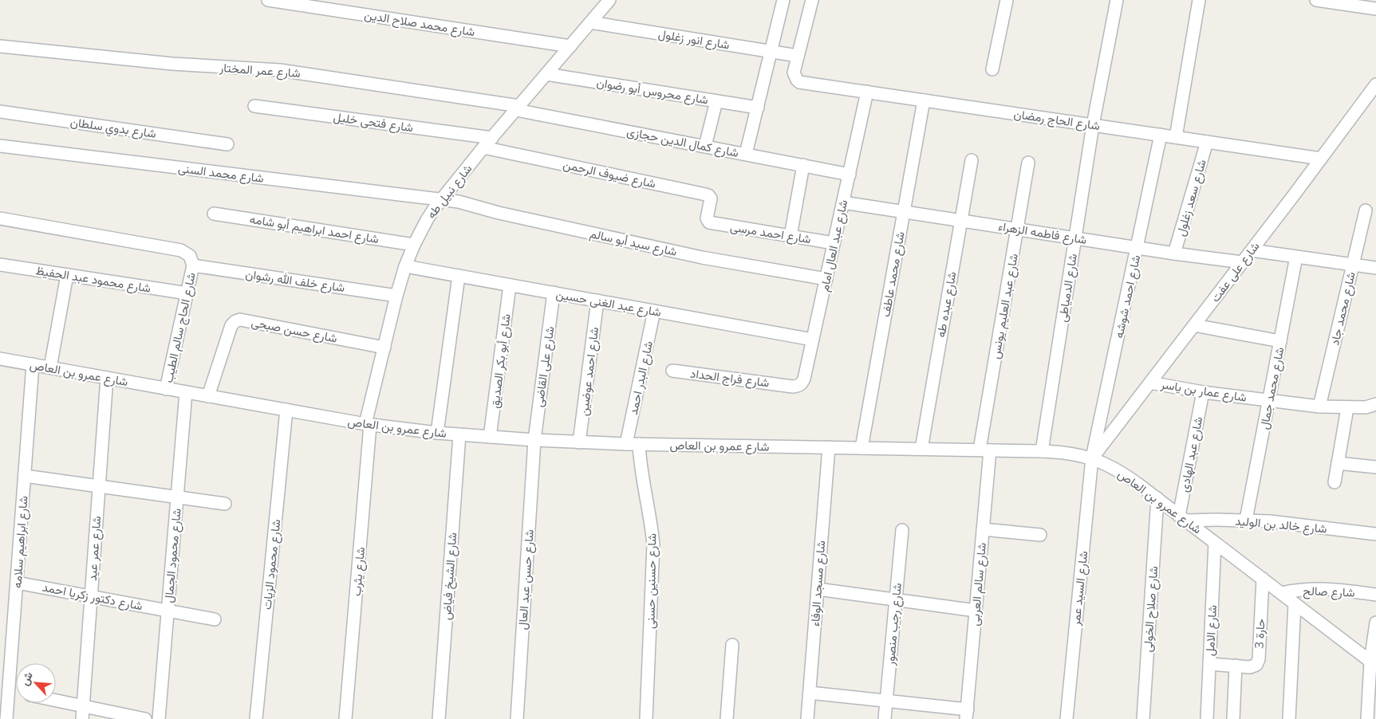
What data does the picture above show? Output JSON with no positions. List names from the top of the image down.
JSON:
{
  "streets": {
    "street": [
      "شارع محمد صلاح الدين",
      "شارع انور زغلول",
      "شارع عمر المختار",
      "شارع محروس أبو رضوان",
      "شارع الحاج رمضان",
      "شارع فتحى خليل",
      "شارع بدوي سلطان",
      "شارع كمال الدين حجازى",
      "شارع محمد السنى",
      "شارع ضيوف الرحمن",
      "شارع نبيل طه",
      "شارع سعد زغلول",
      "شارع احمد ابراهيم أبو شامه",
      "شارع احمد مرسى",
      "شارع فاطمه الزهراء",
      "شارع سيد أبو سالم",
      "شارع عبد العال امام",
      "شارع على عفت",
      "شارع محمد عاطف",
      "شارع محمود عبد الحفيظ",
      "شارع خلف الله رشوان",
      "شارع الدمياطى",
      "شارع احمد شوشه",
      "شارع عبد الغنى حسين",
      "شارع عبده طه",
      "شارع عبد العليم يونس",
      "شارع محمد جاد",
      "شارع الحاج سالم الطيب",
      "شارع حسن صبحى",
      "شارع أبو بكر الصديق",
      "شارع على القاضى",
      "شارع احمد عوضين",
      "شارع عمرو بن العاص",
      "شارع البدر احمد",
      "شارع فراج الحداد",
      "شارع محمد جمال",
      "شارع عمار بن ياسر",
      "شارع عبد الهادى",
      "شارع خالد بن الوليد",
      "شارع ابراهيم سلامه",
      "شارع عمر عيد",
      "شارع محمود الجمال",
      "شارع محمود الزيات",
      "شارع يثرب",
      "شارع الشيخ فياض",
      "شارع حسن عبد العال",
      "شارع حسنين حسنى",
      "شارع مسجد الوفاء",
      "شارع سالم العربى",
      "شارع السيد عمر",
      "شارع صالح",
      "شارع دكتور زكريا احمد",
      "شارع صلاح الخولى",
      "شارع رجب منصور",
      "شارع الامل",
      "حارة 3"
    ]
  },
  "crossings": [
    ["شارع محمد صلاح الدين", "شارع نبيل طه"],
    ["شارع انور زغلول", "شارع الحاج رمضان"],
    ["شارع انور زغلول", "شارع نبيل طه"],
    ["شارع عمر المختار", "شارع كمال الدين حجازى"],
    ["شارع عمر المختار", "شارع نبيل طه"],
    ["شارع محروس أبو رضوان", "شارع نبيل طه"],
    ["شارع الحاج رمضان", "شارع سعد زغلول"],
    ["شارع الحاج رمضان", "شارع عبد العال امام"],
    ["شارع الحاج رمضان", "شارع على عفت"],
    ["شارع الحاج رمضان", "شارع محمد عاطف"],
    ["شارع الحاج رمضان", "شارع الدمياطى"],
    ["شارع الحاج رمضان", "شارع احمد شوشه"],
    ["شارع فتحى خليل", "شارع نبيل طه"],
    ["شارع كمال الدين حجازى", "شارع نبيل طه"],
    ["شارع كمال الدين حجازى", "شارع عبد العال امام"],
    ["شارع محمد السنى", "شارع نبيل طه"],
    ["شارع محمد السنى", "شارع سيد أبو سالم"],
    ["شارع ضيوف الرحمن", "شارع نبيل طه"],
    ["شارع ضيوف الرحمن", "شارع احمد مرسى"],
    ["شارع نبيل طه", "شارع احمد ابراهيم أبو شامه"],
    ["شارع نبيل طه", "شارع سيد أبو سالم"],
    ["شارع نبيل طه", "شارع خلف الله رشوان"],
    ["شارع نبيل طه", "شارع عبد الغنى حسين"],
    ["شارع نبيل طه", "شارع حسن صبحى"],
    ["شارع نبيل طه", "شارع عمرو بن العاص"],
    ["شارع نبيل طه", "شارع يثرب"],
    ["شارع سعد زغلول", "شارع فاطمه الزهراء"],
    ["شارع احمد مرسى", "شارع عبد العال امام"],
    ["شارع فاطمه الزهراء", "شارع عبد العال امام"],
    ["شارع فاطمه الزهراء", "شارع على عفت"],
    ["شارع فاطمه الزهراء", "شارع محمد عاطف"],
    ["شارع فاطمه الزهراء", "شارع الدمياطى"],
    ["شارع فاطمه الزهراء", "شارع احمد شوشه"],
    ["شارع فاطمه الزهراء", "شارع عبده طه"],
    ["شارع فاطمه الزهراء", "شارع عبد العليم يونس"],
    ["شارع سيد أبو سالم", "شارع عبد العال امام"],
    ["شارع عبد العال امام", "شارع عبد الغنى حسين"],
    ["شارع عبد العال امام", "شارع فراج الحداد"],
    ["شارع على عفت", "شارع احمد شوشه"],
    ["شارع على عفت", "شارع عمرو بن العاص"],
    ["شارع على عفت", "شارع عمار بن ياسر"],
    ["شارع على عفت", "شارع السيد عمر"],
    ["شارع محمد عاطف", "شارع عمرو بن العاص"],
    ["شارع محمود عبد الحفيظ", "شارع الحاج سالم الطيب"],
    ["شارع خلف الله رشوان", "شارع الحاج سالم الطيب"],
    ["شارع الدمياطى", "شارع عمرو بن العاص"],
    ["شارع احمد شوشه", "شارع عمرو بن العاص"],
    ["شارع احمد شوشه", "شارع السيد عمر"],
    ["شارع عبد الغنى حسين", "شارع أبو بكر الصديق"],
    ["شارع عبد الغنى حسين", "شارع على القاضى"],
    ["شارع عبد الغنى حسين", "شارع احمد عوضين"],
    ["شارع عبد الغنى حسين", "شارع البدر احمد"],
    ["شارع عبده طه", "شارع عمرو بن العاص"],
    ["شارع عبد العليم يونس", "شارع عمرو بن العاص"],
    ["شارع عبد العليم يونس", "شارع سالم العربى"],
    ["شارع محمد جاد", "شارع عمار بن ياسر"],
    ["شارع الحاج سالم الطيب", "شارع عمرو بن العاص"],
    ["شارع حسن صبحى", "شارع عمرو بن العاص"],
    ["شارع أبو بكر الصديق", "شارع عمرو بن العاص"],
    ["شارع على القاضى", "شارع عمرو بن العاص"],
    ["شارع على القاضى", "شارع حسن عبد العال"],
    ["شارع احمد عوضين", "شارع عمرو بن العاص"],
    ["شارع عمرو بن العاص", "شارع البدر احمد"],
    ["شارع عمرو بن العاص", "شارع عبد الهادى"],
    ["شارع عمرو بن العاص", "شارع خالد بن الوليد"],
    ["شارع عمرو بن العاص", "شارع ابراهيم سلامه"],
    ["شارع عمرو بن العاص", "شارع عمر عيد"],
    ["شارع عمرو بن العاص", "شارع محمود الجمال"],
    ["شارع عمرو بن العاص", "شارع محمود الزيات"],
    ["شارع عمرو بن العاص", "شارع يثرب"],
    ["شارع عمرو بن العاص", "شارع الشيخ فياض"],
    ["شارع عمرو بن العاص", "شارع حسن عبد العال"],
    ["شارع عمرو بن العاص", "شارع حسنين حسنى"],
    ["شارع عمرو بن العاص", "شارع مسجد الوفاء"],
    ["شارع عمرو بن العاص", "شارع سالم العربى"],
    ["شارع عمرو بن العاص", "شارع السيد عمر"],
    ["شارع عمرو بن العاص", "شارع صالح"],
    ["شارع عمرو بن العاص", "شارع صلاح الخولى"],
    ["شارع عمرو بن العاص", "شارع الامل"],
    ["شارع عمرو بن العاص", "حارة 3"],
    ["شارع محمد جمال", "شارع عمار بن ياسر"],
    ["شارع محمد جمال", "شارع خالد بن الوليد"],
    ["شارع عمار بن ياسر", "شارع عبد الهادى"],
    ["شارع عبد الهادى", "شارع خالد بن الوليد"],
    ["شارع ابراهيم سلامه", "شارع دكتور زكريا احمد"],
    ["شارع عمر عيد", "شارع دكتور زكريا احمد"],
    ["شارع محمود الجمال", "شارع دكتور زكريا احمد"],
    ["شارع الامل", "حارة 3"]
  ],
  "north": "top left"
}
